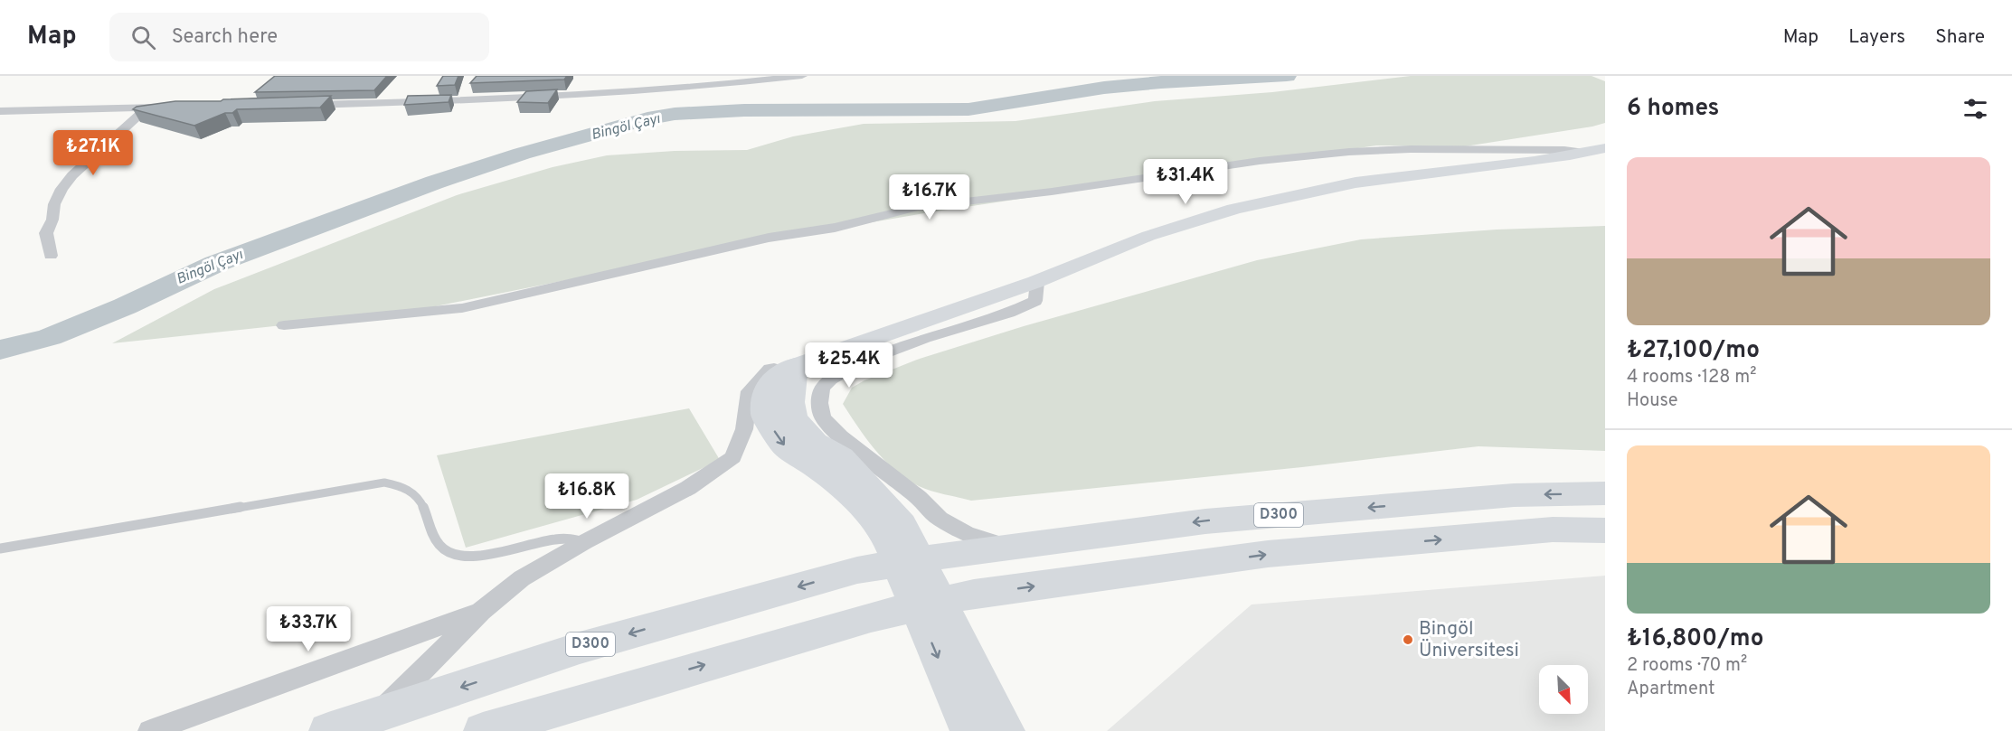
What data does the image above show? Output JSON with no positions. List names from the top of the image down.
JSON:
{
  "streets": {
    "highway": ["D300"]
  },
  "water": ["Bingöl Çayı"],
  "places": ["Bingöl Üniversitesi"],
  "north": "bottom right",
  "page": {
    "header": "Map",
    "search": "Search here",
    "nav": ["Map", "Layers", "Share"],
    "heading": "6 homes",
    "price": [
      "₺27.1K",
      "₺31.4K",
      "₺16.7K",
      "₺25.4K",
      "₺16.8K",
      "₺33.7K"
    ],
    "list": [
      {
        "name": "₺27,100/mo",
        "note": "4 rooms · 128 m² · House"
      },
      {
        "name": "₺16,800/mo",
        "note": "2 rooms · 70 m² · Apartment"
      }
    ]
  }
}
